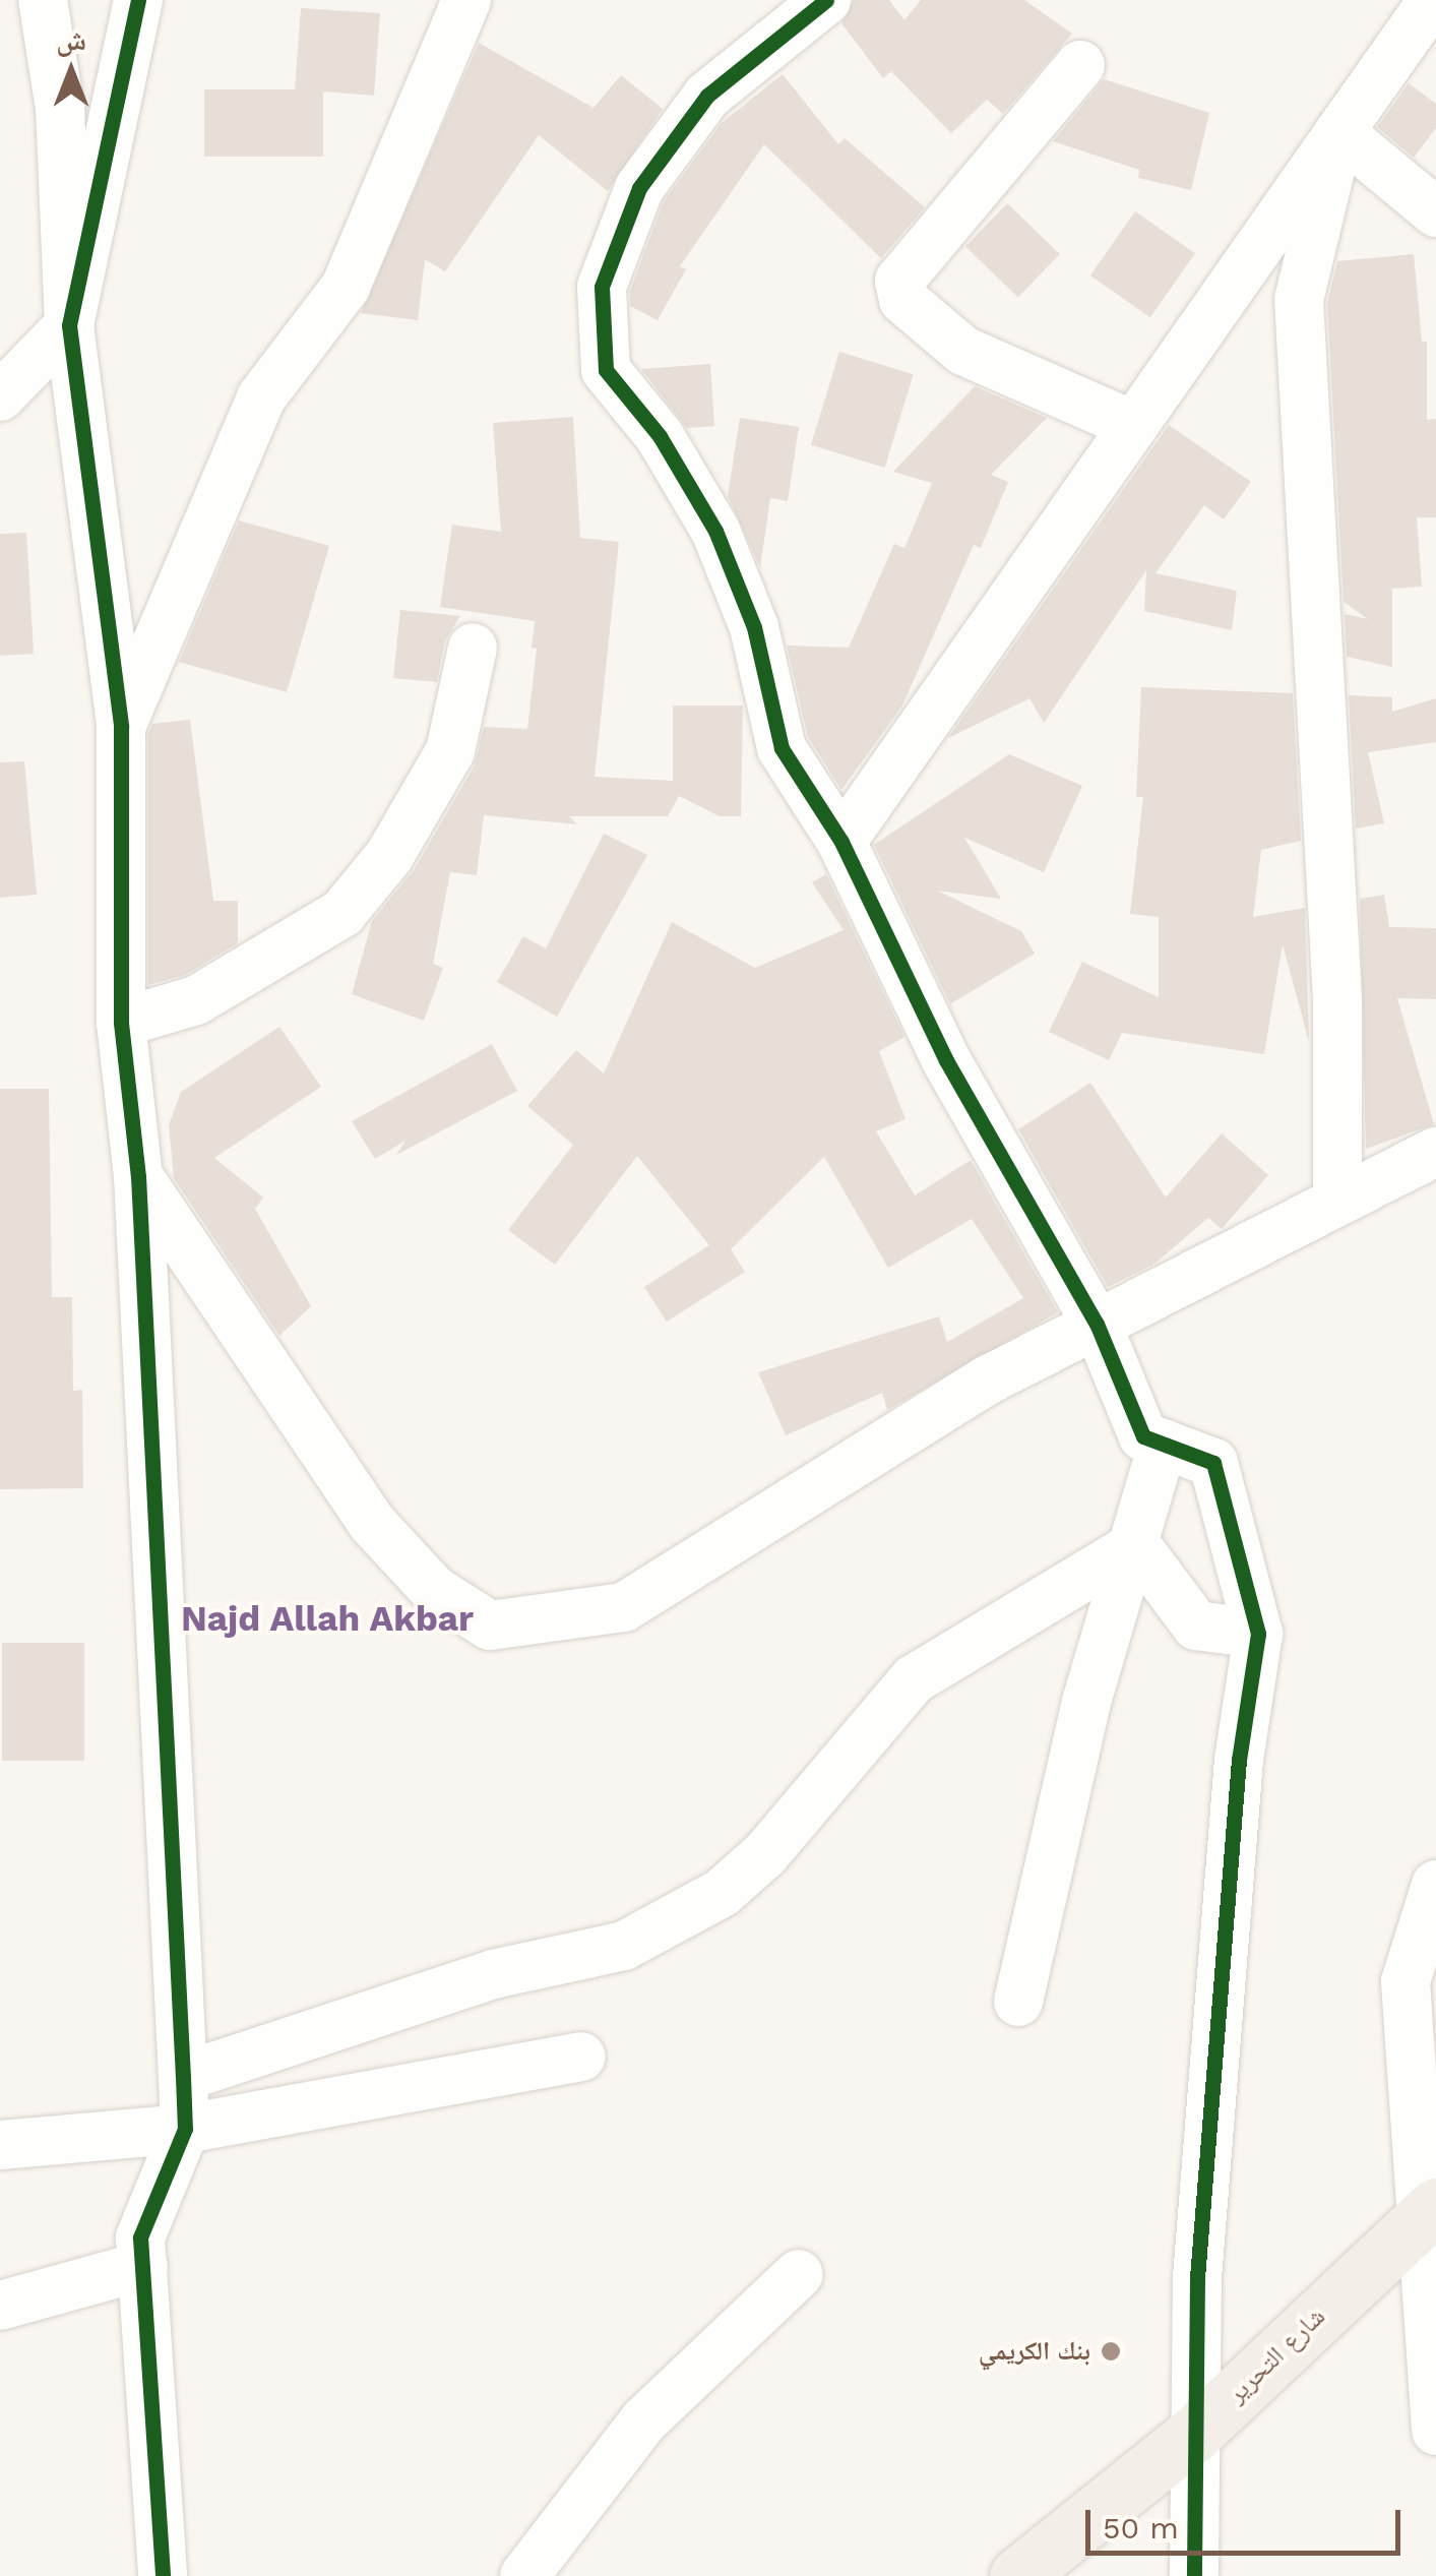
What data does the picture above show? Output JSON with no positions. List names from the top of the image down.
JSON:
{
  "streets": {
    "main road": ["شارع التحرير"]
  },
  "districts": ["Najd Allah Akbar"],
  "places": ["بنك الكريمي"],
  "scale_bar": "50 m",
  "north": "top"
}
